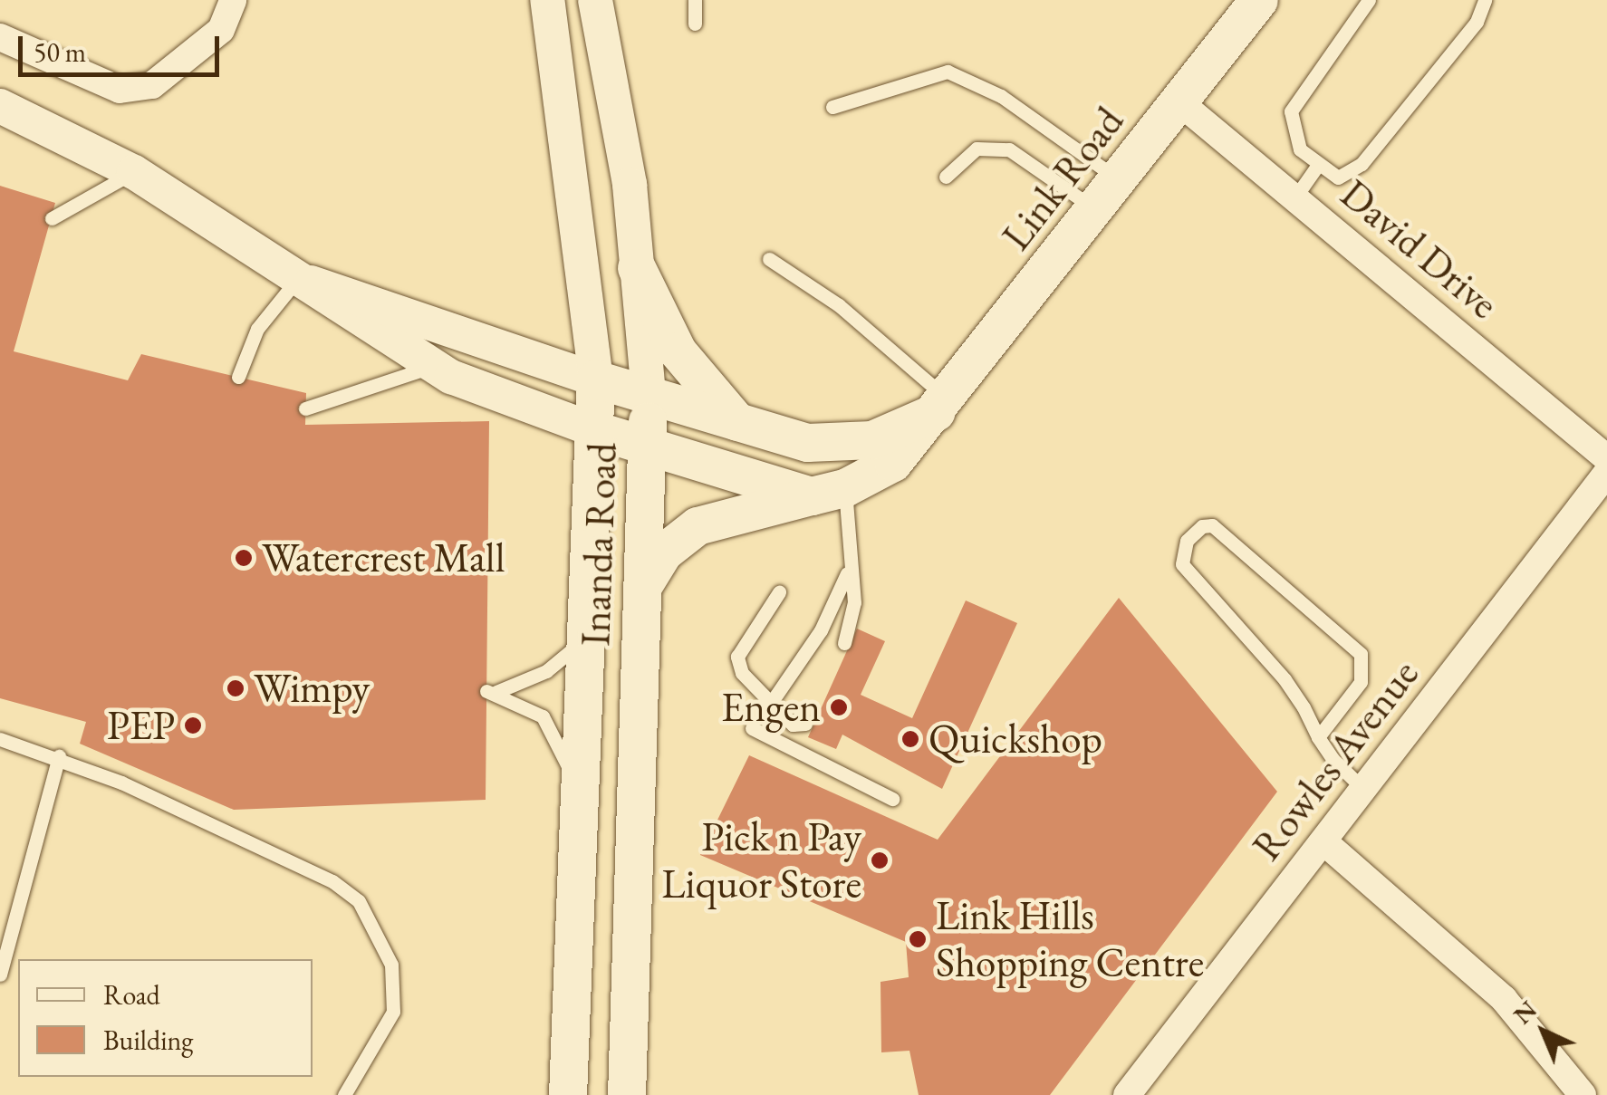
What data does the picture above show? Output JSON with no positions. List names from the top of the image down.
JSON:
{
  "streets": {
    "main road": ["Link Road", "Inanda Road"],
    "street": ["David Drive", "Rowles Avenue"]
  },
  "crossings": [
    ["Link Road", "David Drive"],
    ["Link Road", "Inanda Road"]
  ],
  "places": [
    "Watercrest Mall",
    "Wimpy",
    "Engen",
    "PEP",
    "Quickshop",
    "Pick n Pay Liquor Store",
    "Link Hills Shopping Centre"
  ],
  "legend": ["Road", "Building"],
  "scale_bar": "50 m",
  "north": "top left"
}
